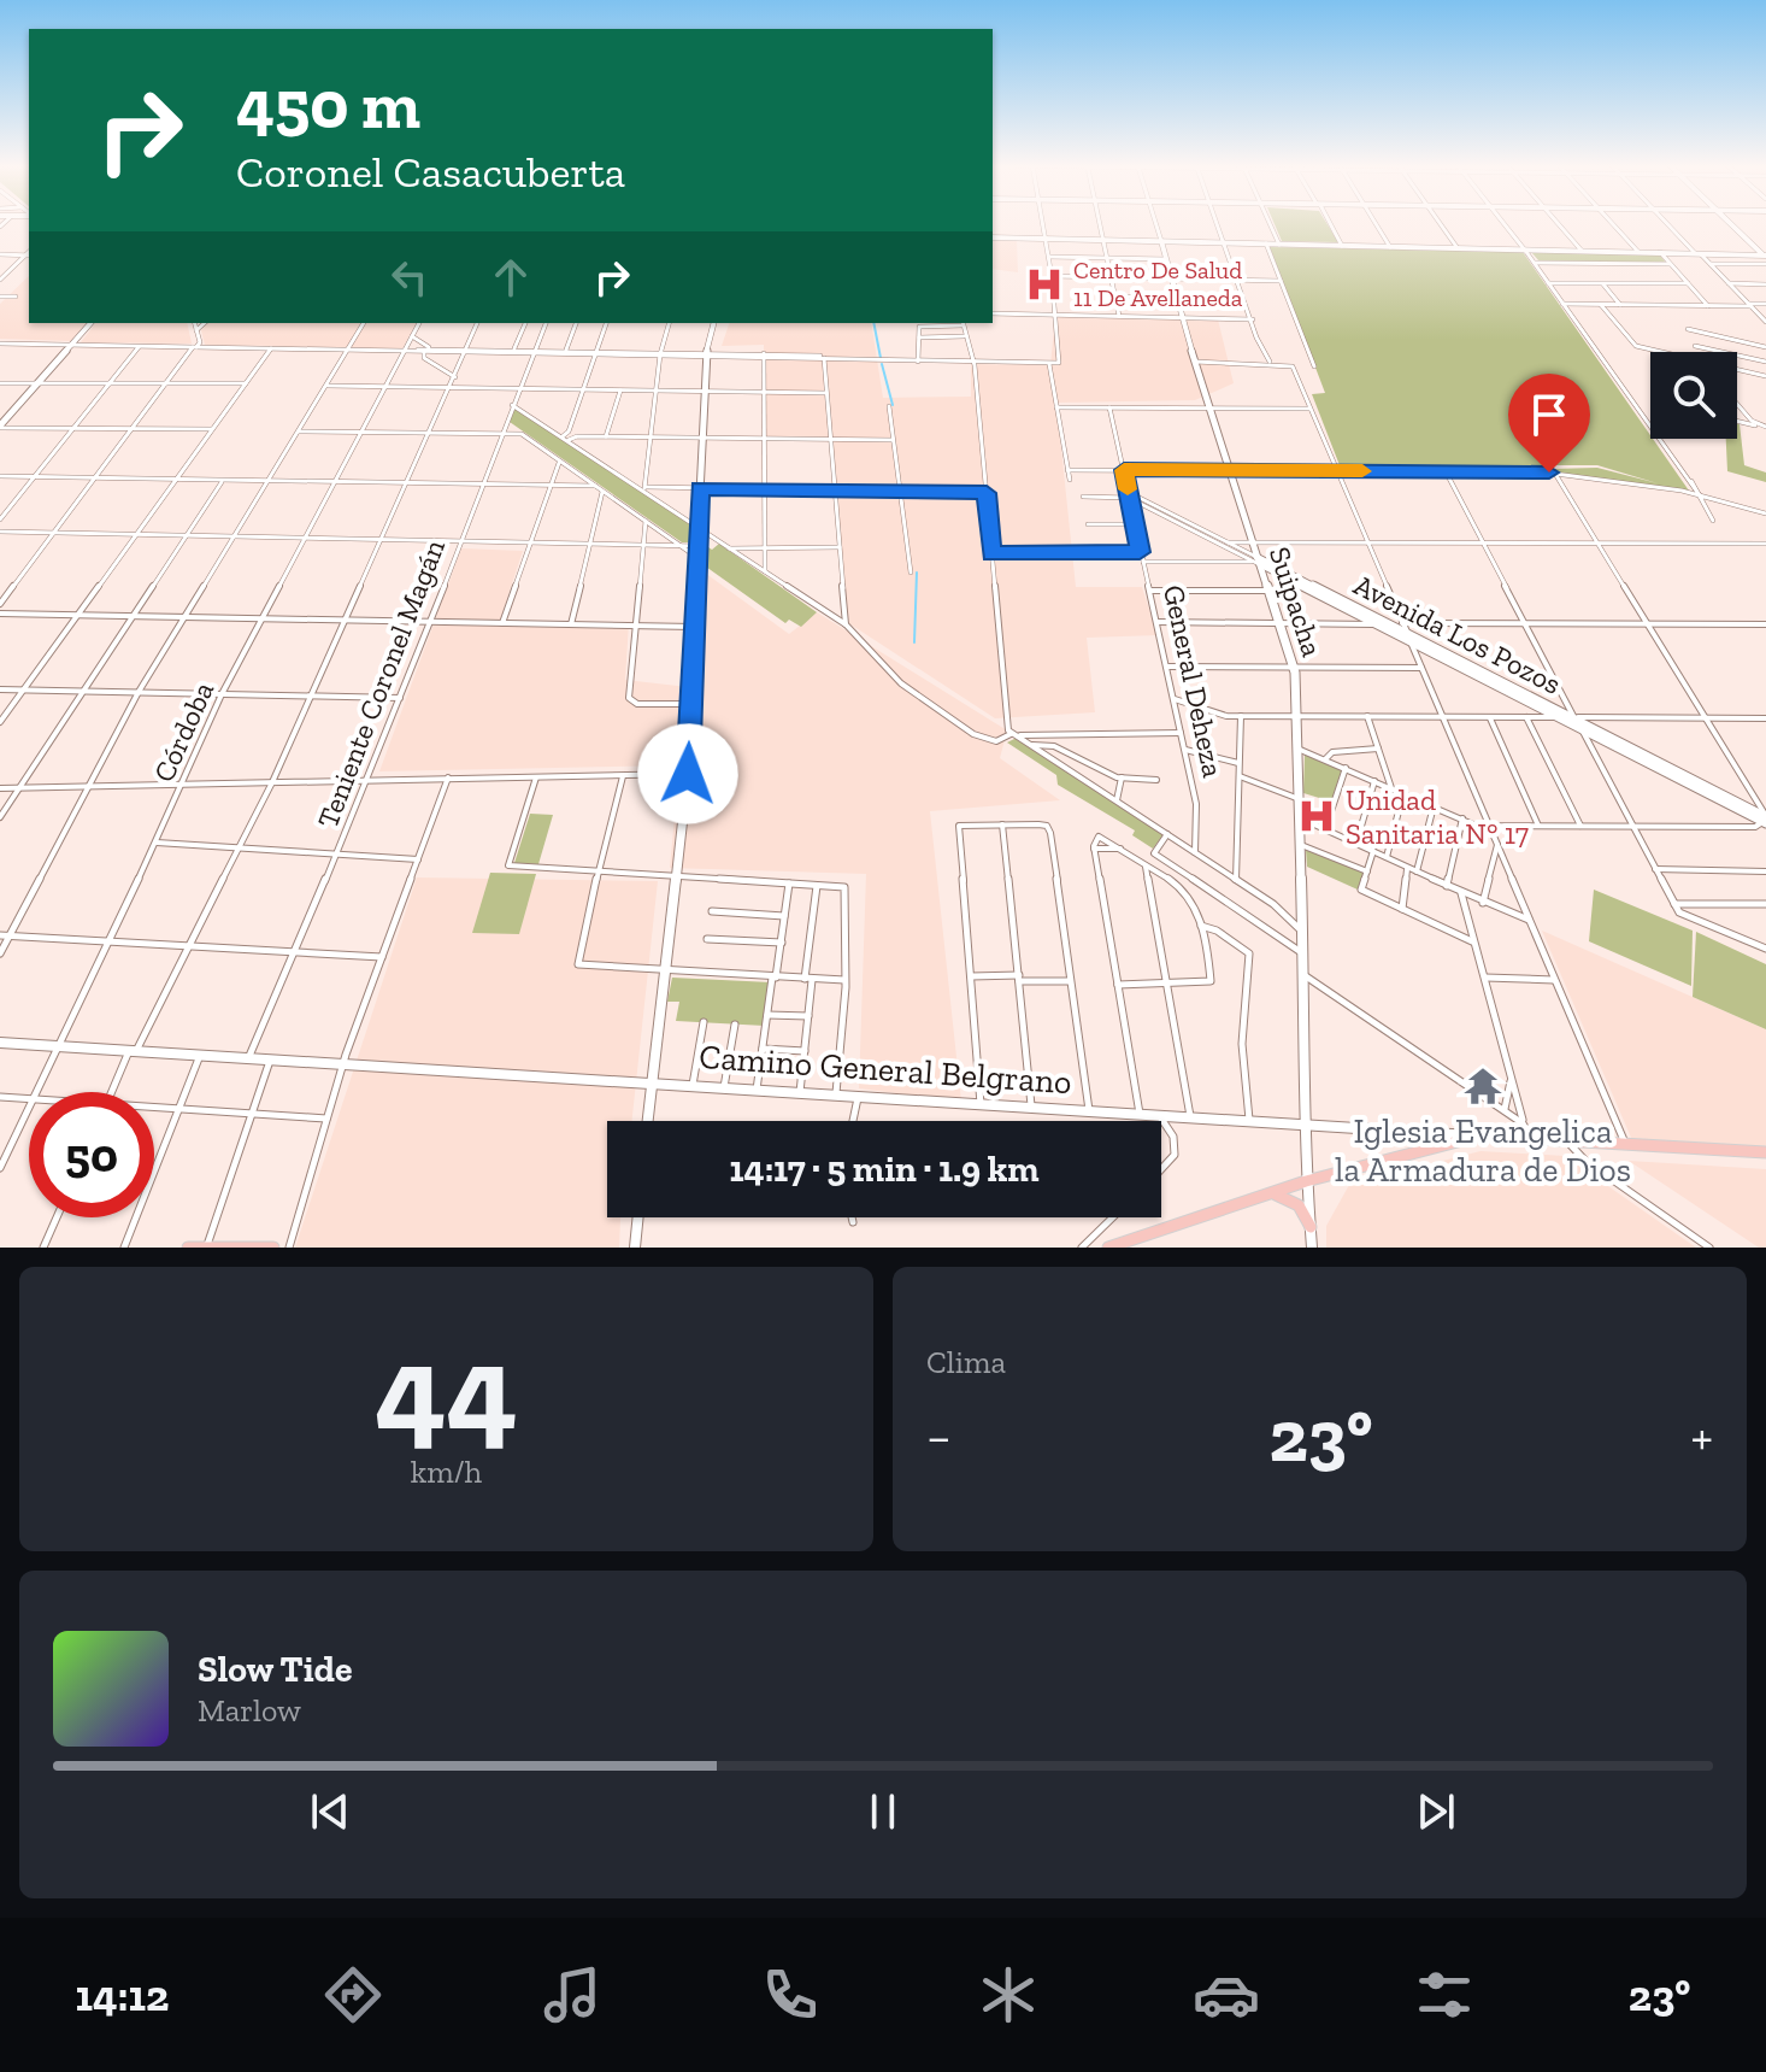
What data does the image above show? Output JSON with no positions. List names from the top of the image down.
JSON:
{
  "streets": {
    "main road": ["Camino General Belgrano"],
    "street": [
      "Suipacha",
      "Avenida Los Pozos",
      "General Deheza",
      "Teniente Coronel Magán",
      "Córdoba"
    ]
  },
  "crossings": [
    ["Suipacha", "Avenida Los Pozos"],
    ["Suipacha", "Camino General Belgrano"],
    ["Avenida Los Pozos", "General Deheza"],
    ["Teniente Coronel Magán", "Camino General Belgrano"],
    ["Córdoba", "Camino General Belgrano"]
  ],
  "places": {
    "hospital": ["Centro De Salud 11 De Avellaneda", "Unidad Sanitaria N° 17"],
    "temple": ["Iglesia Evangelica la Armadura de Dios"]
  },
  "page": {
    "turn": ["450 m", "Coronel Casacuberta"],
    "limit": "50",
    "trip": "14:17 · 5 min · 1.9 km",
    "tile": [
      ["44", "km/h"],
      "Clima"
    ],
    "heat": ["−", "23°", "+"],
    "song": ["Slow Tide", "Marlow"],
    "tabs": ["14:12", "23°"]
  }
}
